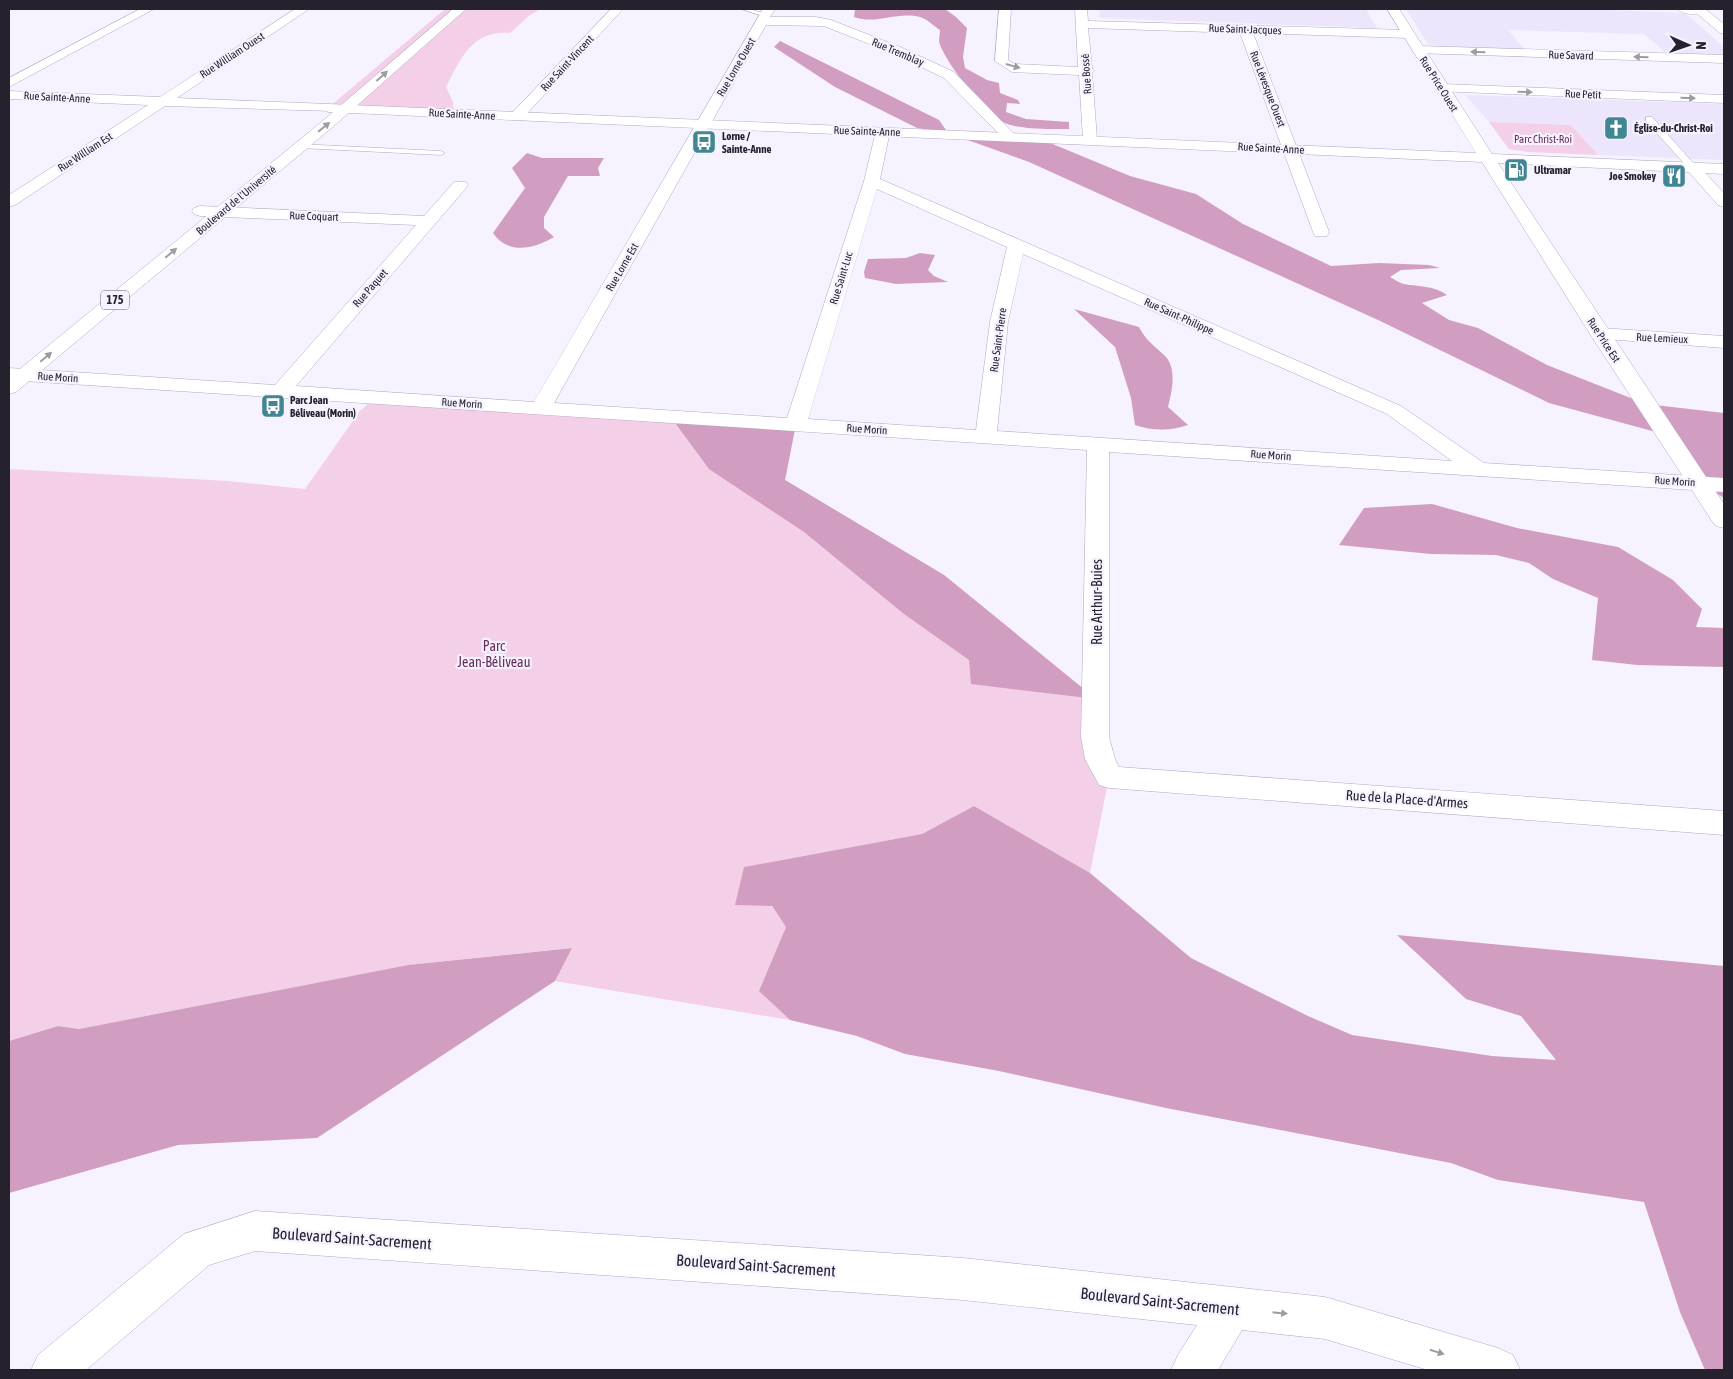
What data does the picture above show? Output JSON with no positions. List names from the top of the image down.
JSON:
{
  "streets": {
    "street": [
      "Rue Saint-Jacques",
      "Rue Tremblay",
      "Rue William Ouest",
      "Rue Savard",
      "Rue Saint-Vincent",
      "Rue Lorne Ouest",
      "Rue Bossé",
      "Rue Price Ouest",
      "Rue Lévesque Ouest",
      "Rue Petit",
      "Rue Sainte-Anne",
      "Rue William Est",
      "Boulevard de l'Université",
      "Rue Coquart",
      "Rue Lorne Est",
      "Rue Saint-Luc",
      "Rue Paquet",
      "175",
      "Rue Saint-Philippe",
      "Rue Lemieux",
      "Rue Saint-Pierre",
      "Rue Price Est",
      "Rue Morin",
      "Rue Arthur-Buies",
      "Rue de la Place-d'Armes",
      "Boulevard Saint-Sacrement"
    ]
  },
  "crossings": [
    ["Rue Saint-Jacques", "Rue Bossé"],
    ["Rue Saint-Jacques", "Rue Price Ouest"],
    ["Rue Saint-Jacques", "Rue Lévesque Ouest"],
    ["Rue Tremblay", "Rue Lorne Ouest"],
    ["Rue Tremblay", "Rue Sainte-Anne"],
    ["Rue William Ouest", "Rue Sainte-Anne"],
    ["Rue William Ouest", "Rue William Est"],
    ["Rue Savard", "Rue Price Ouest"],
    ["Rue Saint-Vincent", "Rue Sainte-Anne"],
    ["Rue Lorne Ouest", "Rue Sainte-Anne"],
    ["Rue Lorne Ouest", "Rue Lorne Est"],
    ["Rue Bossé", "Rue Sainte-Anne"],
    ["Rue Price Ouest", "Rue Petit"],
    ["Rue Price Ouest", "Rue Sainte-Anne"],
    ["Rue Price Ouest", "Rue Price Est"],
    ["Rue Lévesque Ouest", "Rue Sainte-Anne"],
    ["Rue Sainte-Anne", "Rue William Est"],
    ["Rue Sainte-Anne", "Boulevard de l'Université"],
    ["Rue Sainte-Anne", "Rue Lorne Est"],
    ["Rue Sainte-Anne", "Rue Saint-Luc"],
    ["Rue Sainte-Anne", "Rue Price Est"],
    ["Boulevard de l'Université", "Rue Coquart"],
    ["Boulevard de l'Université", "Rue Morin"],
    ["Rue Coquart", "Rue Paquet"],
    ["Rue Lorne Est", "Rue Morin"],
    ["Rue Saint-Luc", "Rue Saint-Philippe"],
    ["Rue Saint-Luc", "Rue Morin"],
    ["Rue Paquet", "Rue Morin"],
    ["Rue Saint-Philippe", "Rue Saint-Pierre"],
    ["Rue Saint-Philippe", "Rue Morin"],
    ["Rue Lemieux", "Rue Price Est"],
    ["Rue Saint-Pierre", "Rue Morin"],
    ["Rue Price Est", "Rue Morin"],
    ["Rue Morin", "Rue Arthur-Buies"],
    ["Rue Arthur-Buies", "Rue de la Place-d'Armes"]
  ],
  "one_way": ["Rue Savard", "Rue Petit"],
  "parks": ["Parc Christ-Roi", "Parc Jean-Béliveau"],
  "places": {
    "church": ["Église-du-Christ-Roi"],
    "bus stop": ["Lorne / Sainte-Anne", "Parc Jean Béliveau (Morin)"],
    "fuel station": ["Ultramar"],
    "restaurant": ["Joe Smokey"]
  },
  "north": "right"
}
